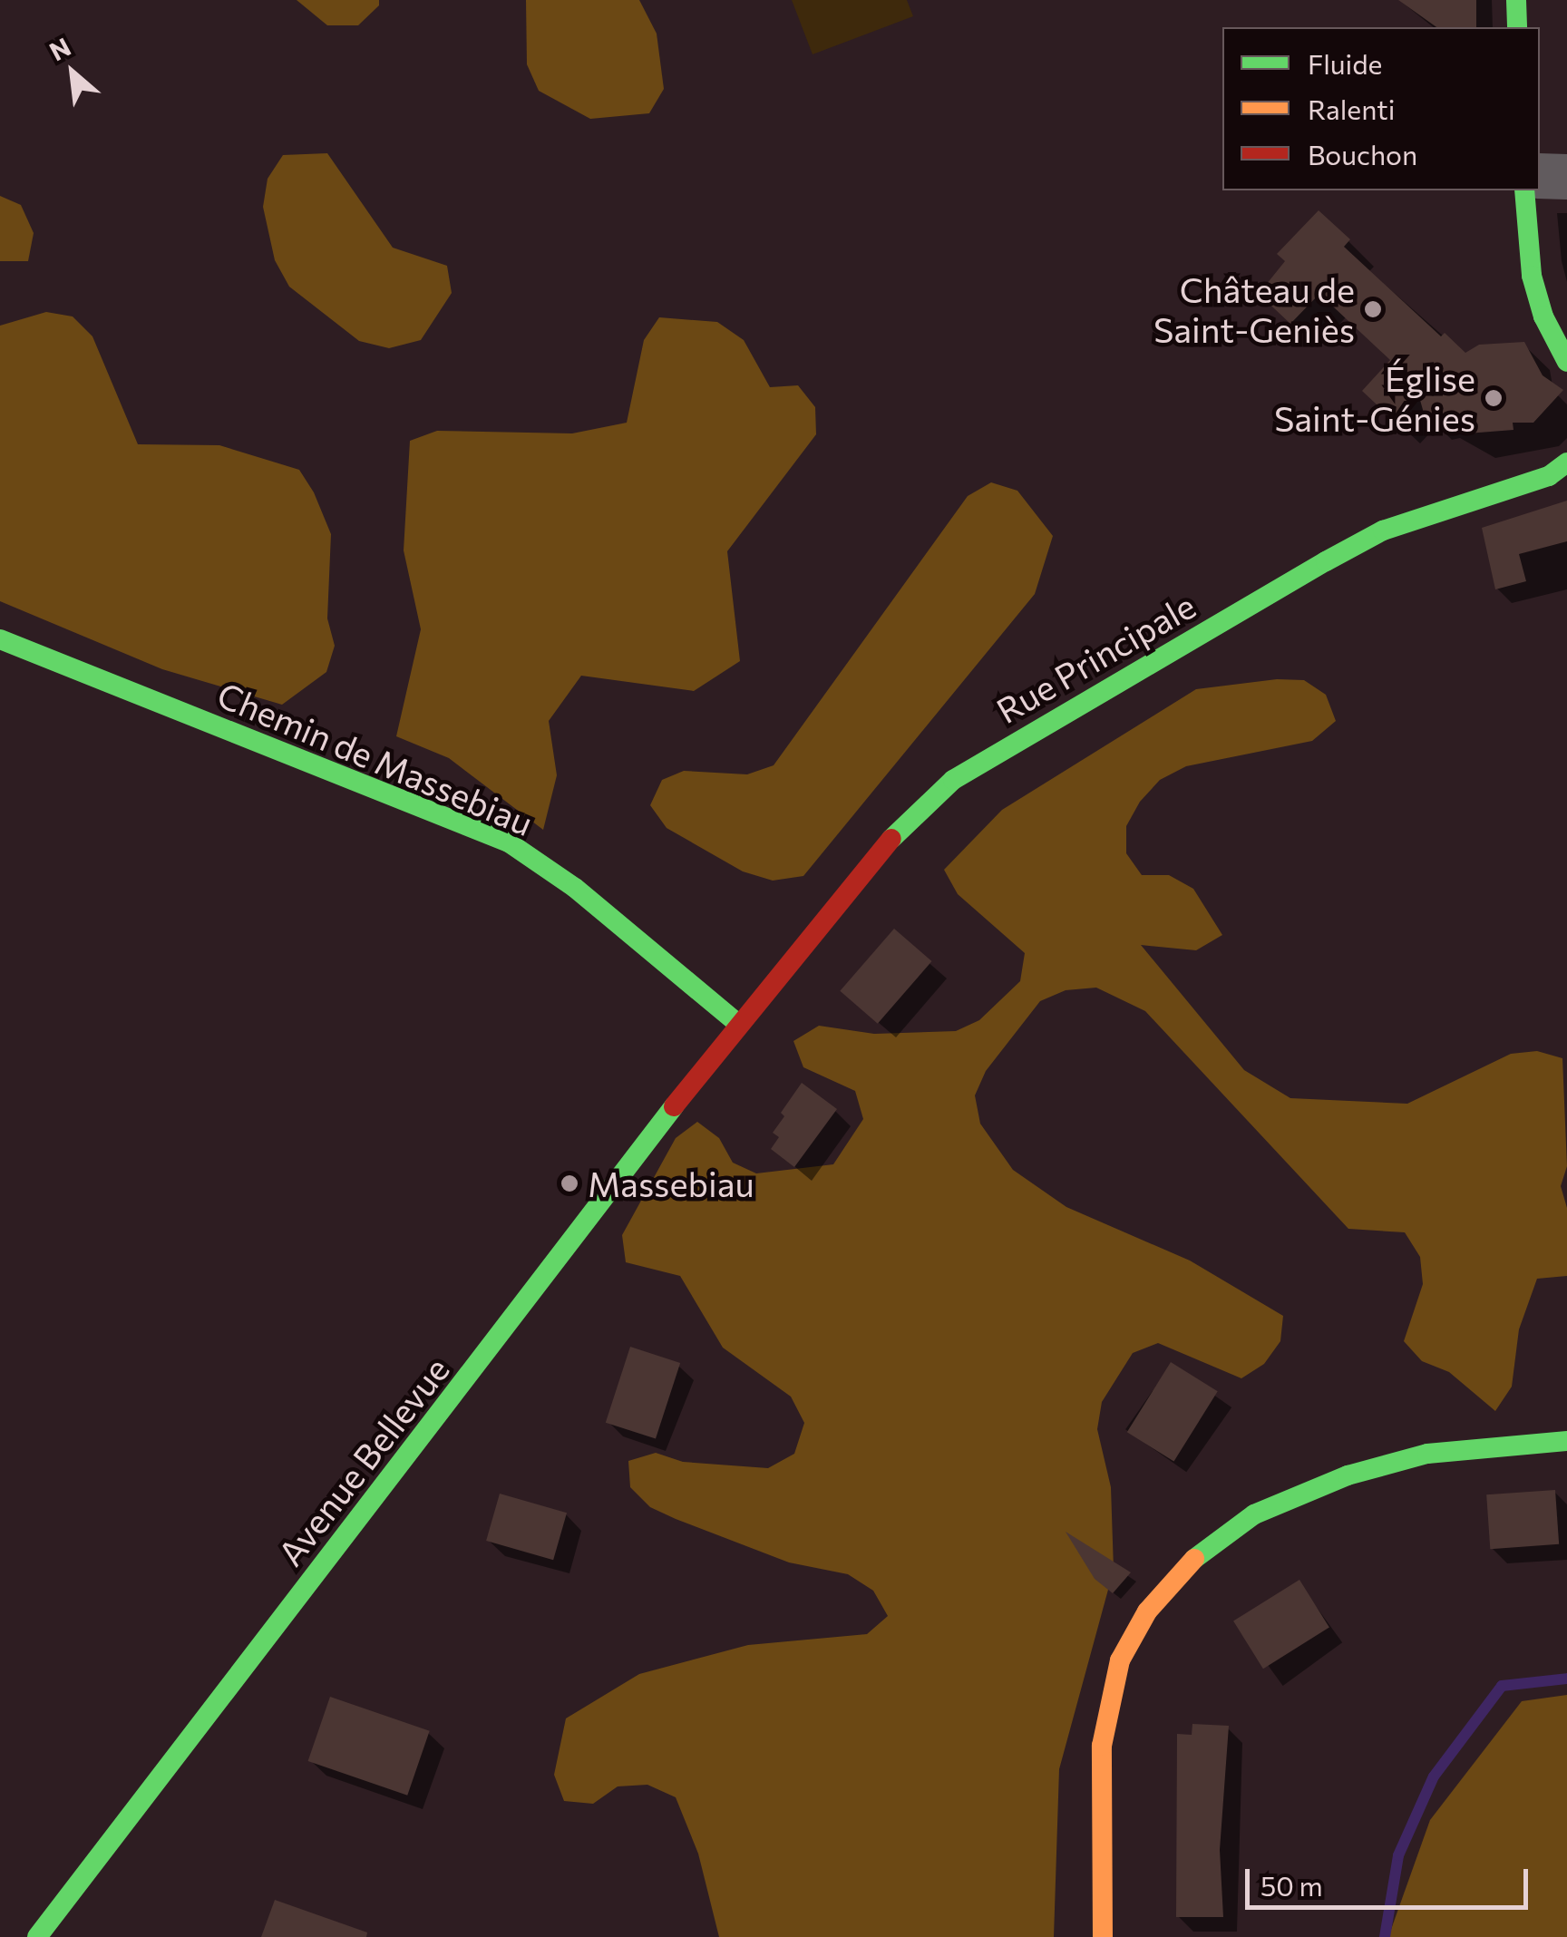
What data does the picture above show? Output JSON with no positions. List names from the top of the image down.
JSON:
{
  "streets": {
    "main road": ["Rue Principale", "Chemin de Massebiau", "Avenue Bellevue"]
  },
  "crossings": [
    ["Rue Principale", "Chemin de Massebiau"],
    ["Rue Principale", "Avenue Bellevue"],
    ["Chemin de Massebiau", "Avenue Bellevue"]
  ],
  "places": ["Château de Saint-Geniès", "Église Saint-Génies", "Massebiau"],
  "legend": ["Fluide", "Ralenti", "Bouchon"],
  "scale_bar": "50 m",
  "north": "top left"
}
